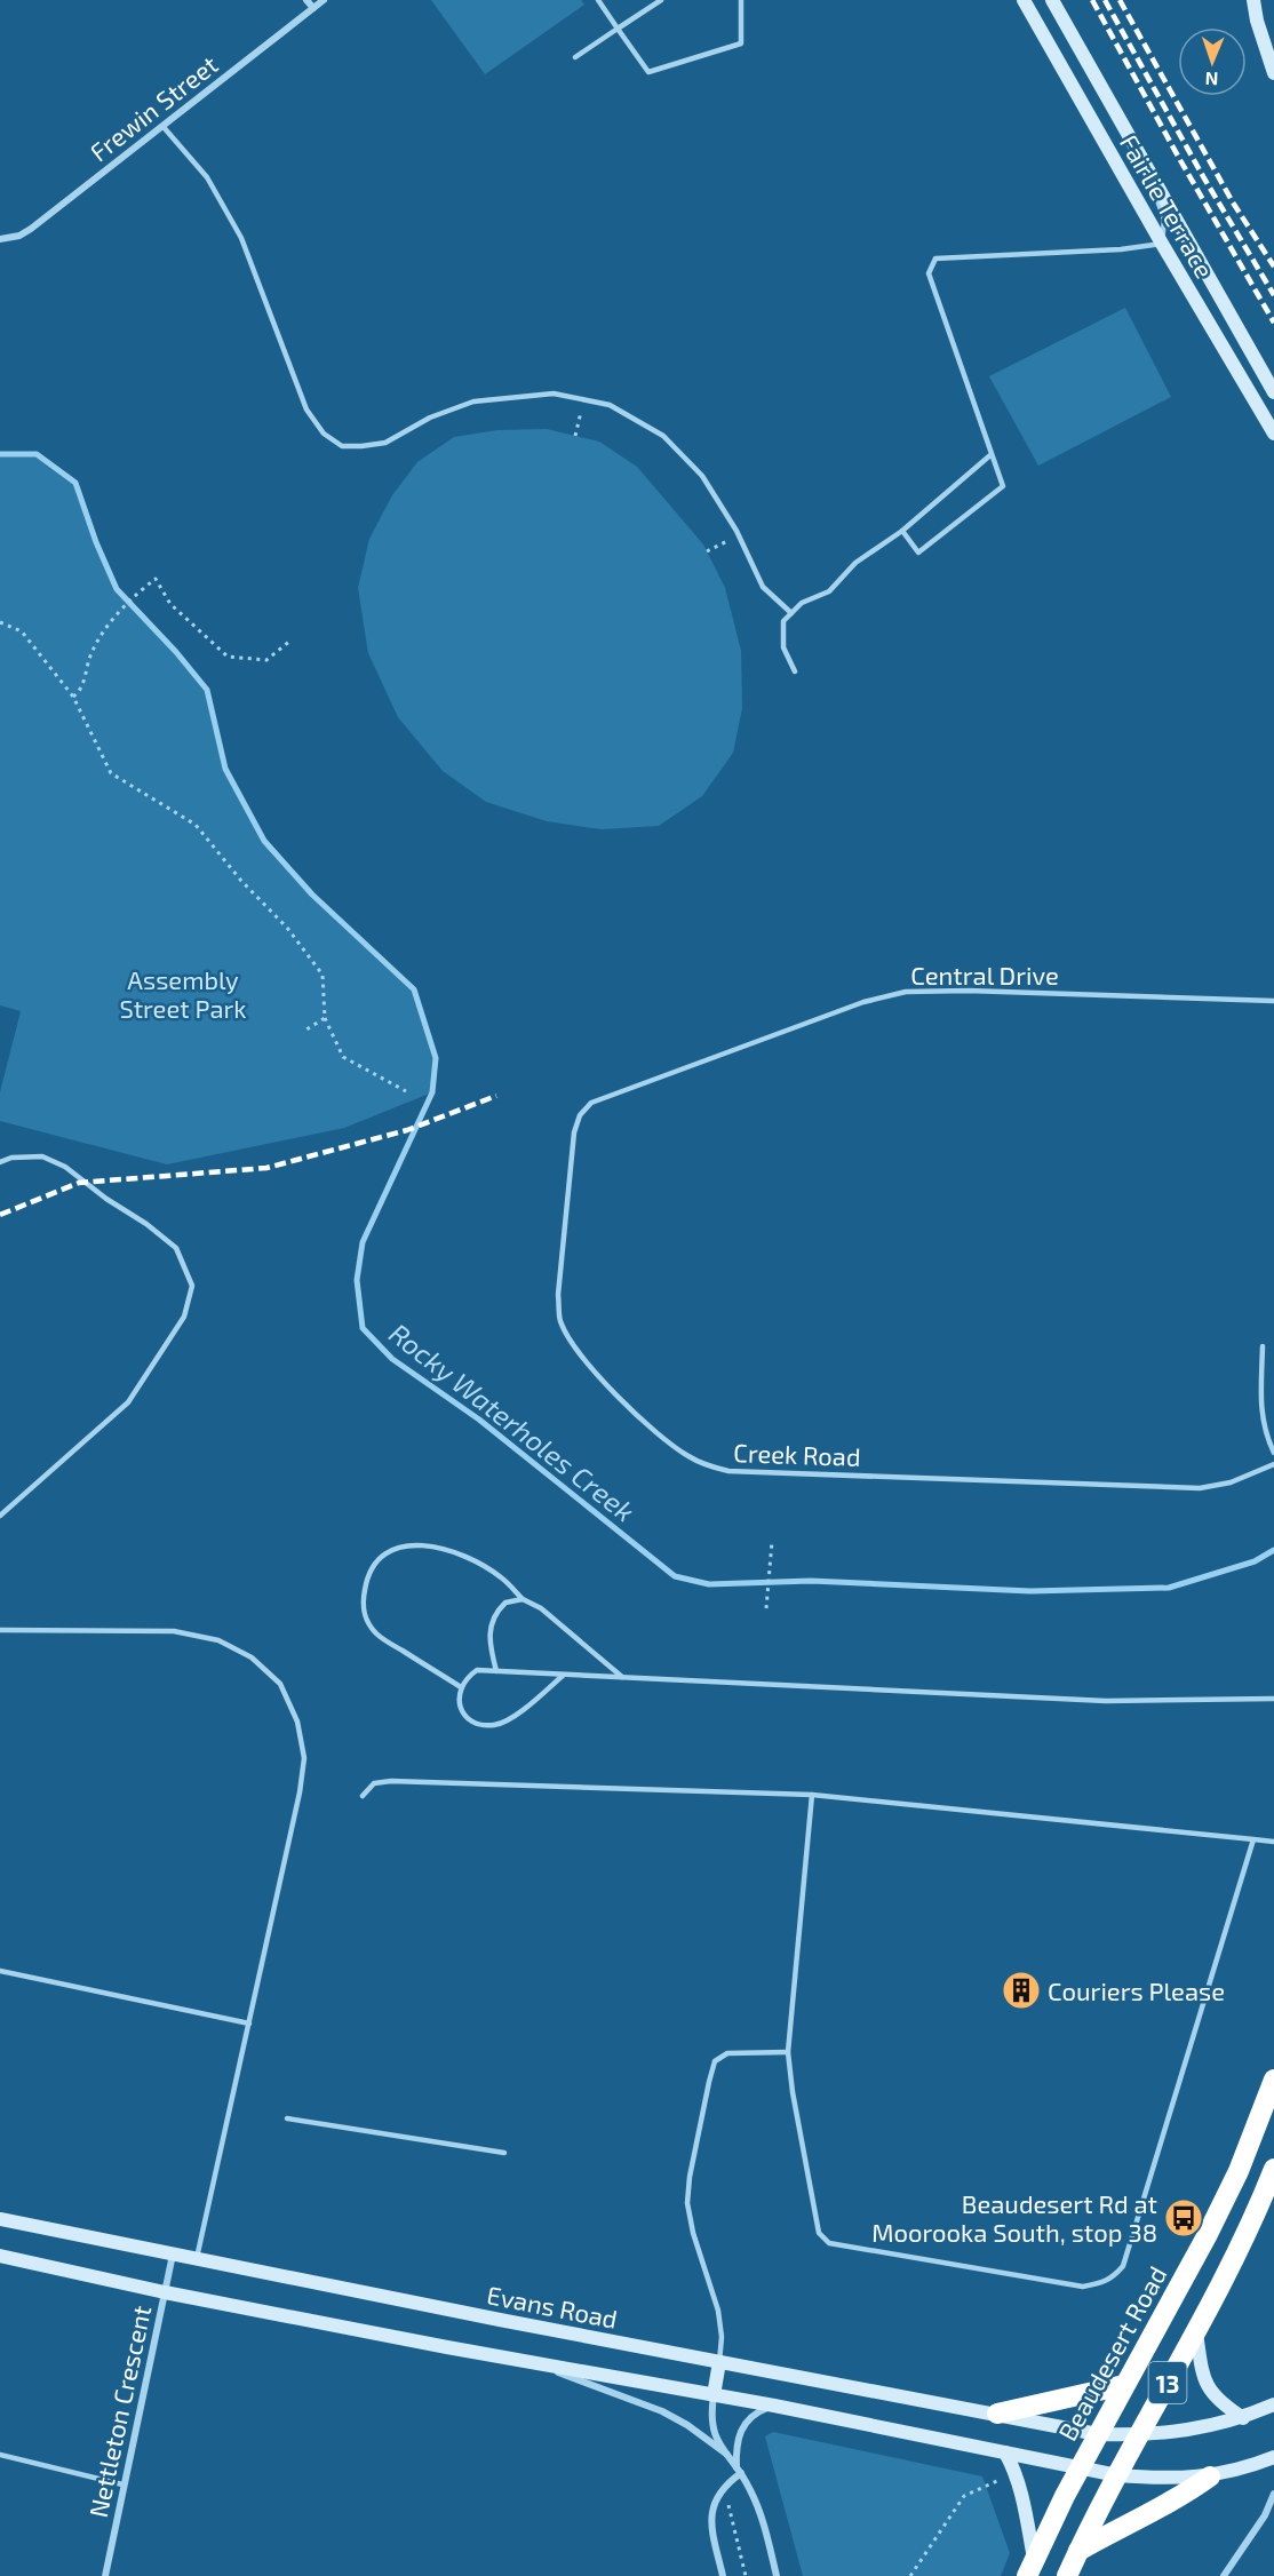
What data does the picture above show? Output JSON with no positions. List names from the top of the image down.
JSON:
{
  "streets": {
    "highway": ["Beaudesert Road", "13"],
    "main road": ["Fairlie Terrace", "Evans Road"],
    "street": ["Frewin Street", "Nettleton Crescent"],
    "lane": ["Central Drive", "Creek Road"]
  },
  "crossings": [
    ["Central Drive", "Creek Road"],
    ["Evans Road", "Beaudesert Road"],
    ["Evans Road", "13"],
    ["Evans Road", "Nettleton Crescent"]
  ],
  "water": ["Rocky Waterholes Creek"],
  "parks": ["Assembly Street Park"],
  "places": {
    "building": ["Couriers Please"],
    "bus stop": ["Beaudesert Rd at Moorooka South, stop 38"]
  },
  "north": "bottom"
}
